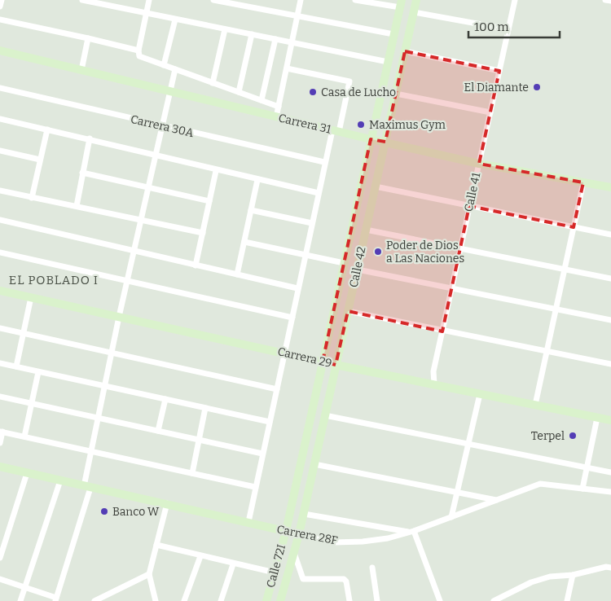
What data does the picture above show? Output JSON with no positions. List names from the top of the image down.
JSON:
{
  "streets": {
    "street": [
      "Carrera 31",
      "Carrera 30A",
      "Calle 41",
      "Calle 42",
      "Carrera 29",
      "Carrera 28F",
      "Calle 72I"
    ]
  },
  "crossings": [
    ["Carrera 31", "Calle 41"],
    ["Carrera 31", "Calle 42"],
    ["Calle 41", "Carrera 29"],
    ["Calle 42", "Carrera 29"],
    ["Calle 42", "Carrera 28F"],
    ["Calle 42", "Calle 72I"],
    ["Carrera 28F", "Calle 72I"]
  ],
  "districts": ["EL POBLADO I"],
  "places": [
    "El Diamante",
    "Casa de Lucho",
    "Maximus Gym",
    "Poder de Dios a Las Naciones",
    "Terpel",
    "Banco W"
  ],
  "scale_bar": "100 m"
}
